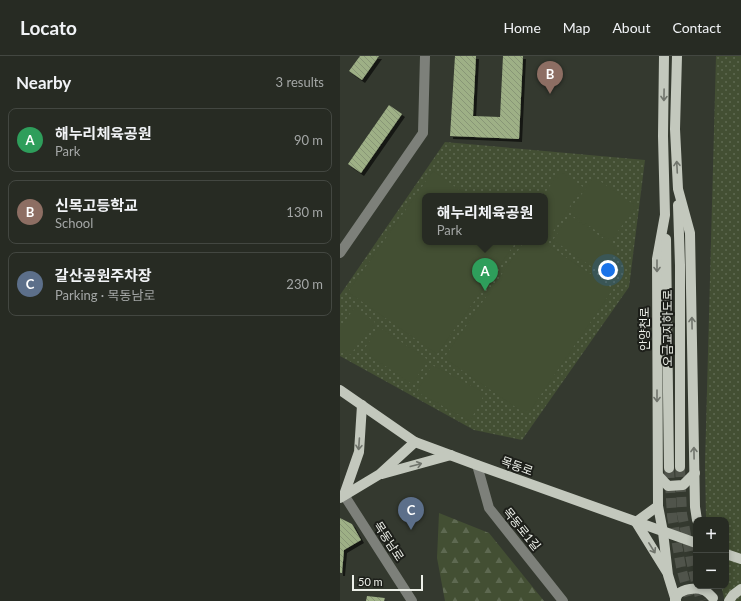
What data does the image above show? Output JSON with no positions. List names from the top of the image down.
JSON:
{
  "streets": {
    "main road": ["오금교지하도로", "안양천로", "목동로"],
    "street": ["목동로1길", "목동남로"]
  },
  "crossings": [
    ["오금교지하도로", "안양천로"],
    ["안양천로", "목동로"],
    ["목동로", "목동로1길"]
  ],
  "scale_bar": "50 m",
  "page": {
    "header": "Locato",
    "nav": [
      "Home",
      "Map",
      "About",
      "Contact"
    ],
    "heading": ["Nearby", "3 results"],
    "pins": ["B", "A", "C"],
    "list": [
      {
        "mark": "A",
        "name": "해누리체육공원",
        "note": "Park",
        "value": "90 m"
      },
      {
        "mark": "B",
        "name": "신목고등학교",
        "note": "School",
        "value": "130 m"
      },
      {
        "mark": "C",
        "name": "갈산공원주차장",
        "note": "Parking · 목동남로",
        "value": "230 m"
      }
    ],
    "popup": ["해누리체육공원", "Park"],
    "map_buttons": ["+", "−"],
    "scale": "50 m"
  }
}
